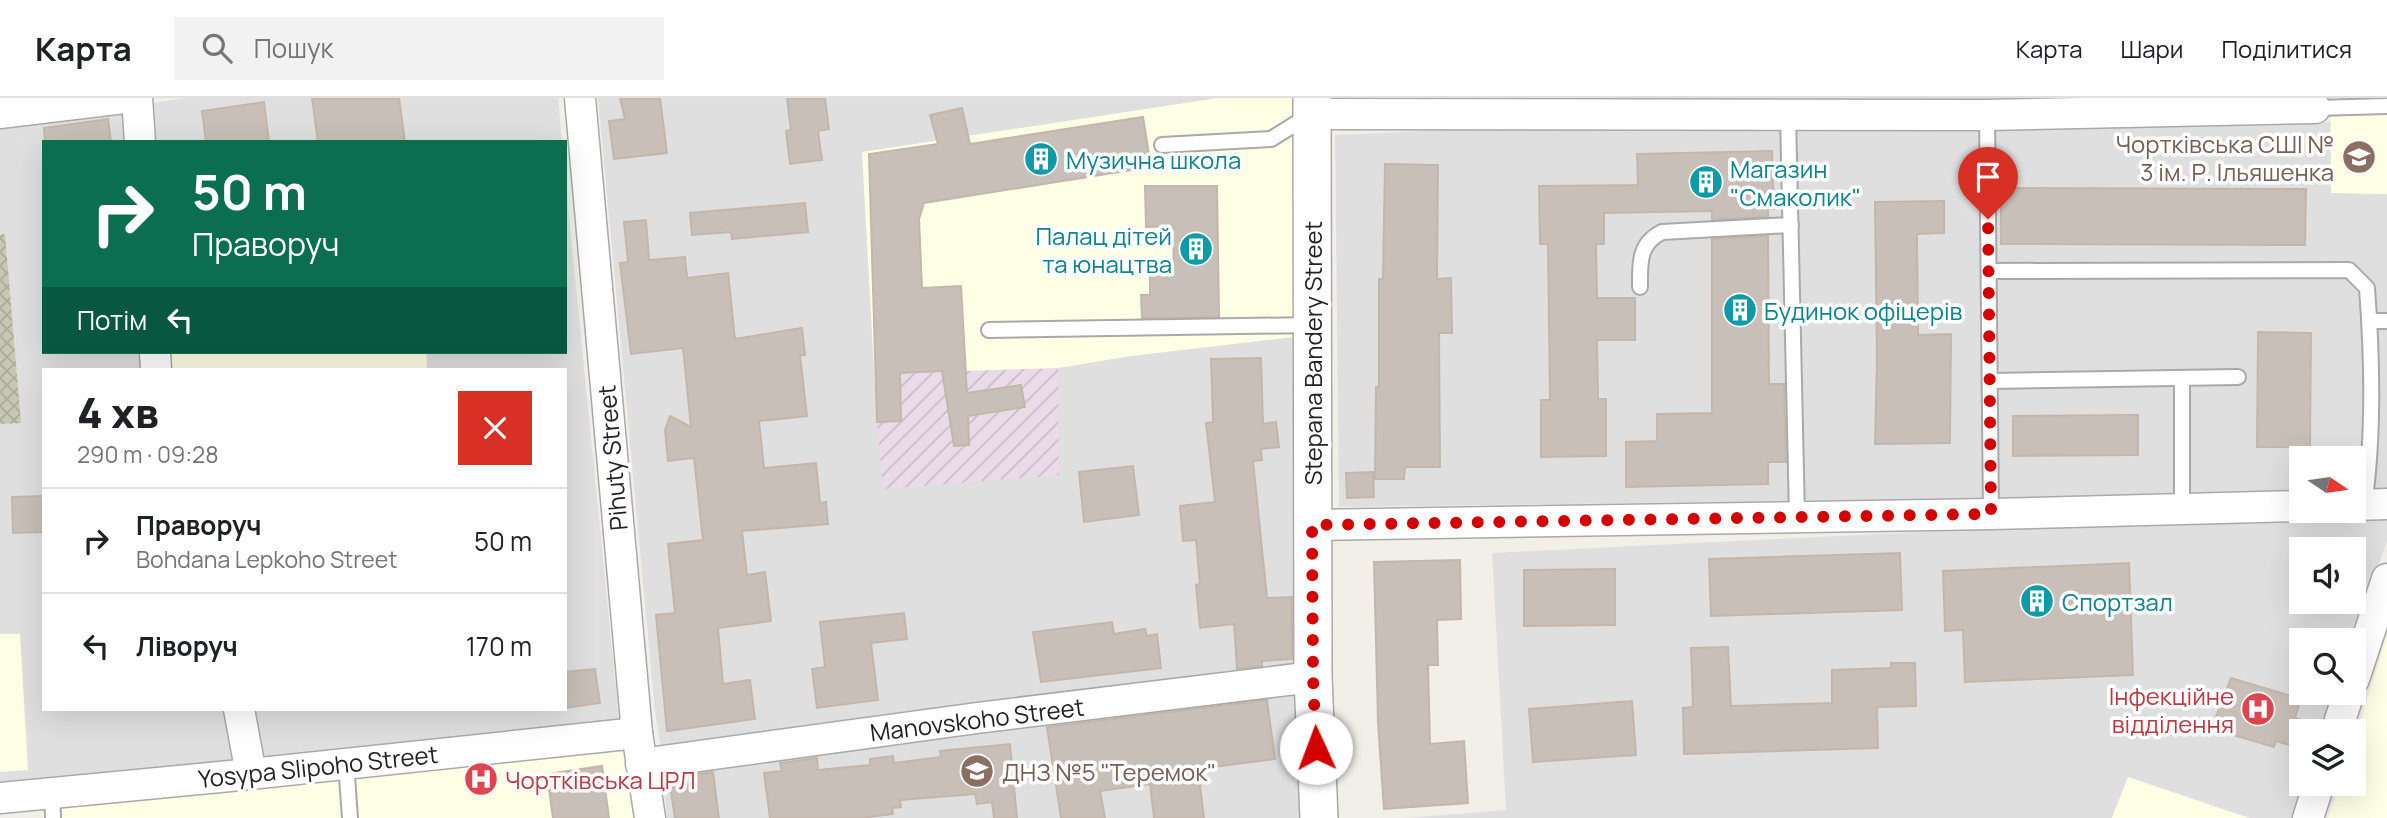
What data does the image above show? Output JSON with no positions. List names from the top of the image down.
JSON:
{
  "streets": {
    "street": [
      "Stepana Bandery Street",
      "Pihuty Street",
      "Manovskoho Street",
      "Yosypa Slipoho Street"
    ]
  },
  "crossings": [
    ["Stepana Bandery Street", "Manovskoho Street"],
    ["Pihuty Street", "Manovskoho Street"],
    ["Pihuty Street", "Yosypa Slipoho Street"]
  ],
  "places": {
    "school or university": ["Чортківська СШІ № 3 ім. Р. Ільяшенка", "ДНЗ №5 \"Теремок\""],
    "building": [
      "Музична школа",
      "Магазин \"Смаколик\"",
      "Палац дітей та юнацтва",
      "Будинок офіцерів",
      "Спортзал"
    ],
    "hospital": ["Інфекційне відділення", "Чортківська ЦРЛ"]
  },
  "north": "right",
  "page": {
    "header": "Карта",
    "search": "Пошук",
    "nav": ["Карта", "Шари", "Поділитися"],
    "turn": ["50 m", "Праворуч"],
    "then": "Потім",
    "heading": ["4 хв", "290 m · 09:28"],
    "list": [
      {
        "name": "Праворуч",
        "note": "Bohdana Lepkoho Street",
        "value": "50 m"
      },
      {
        "name": "Ліворуч",
        "value": "170 m"
      }
    ]
  }
}
